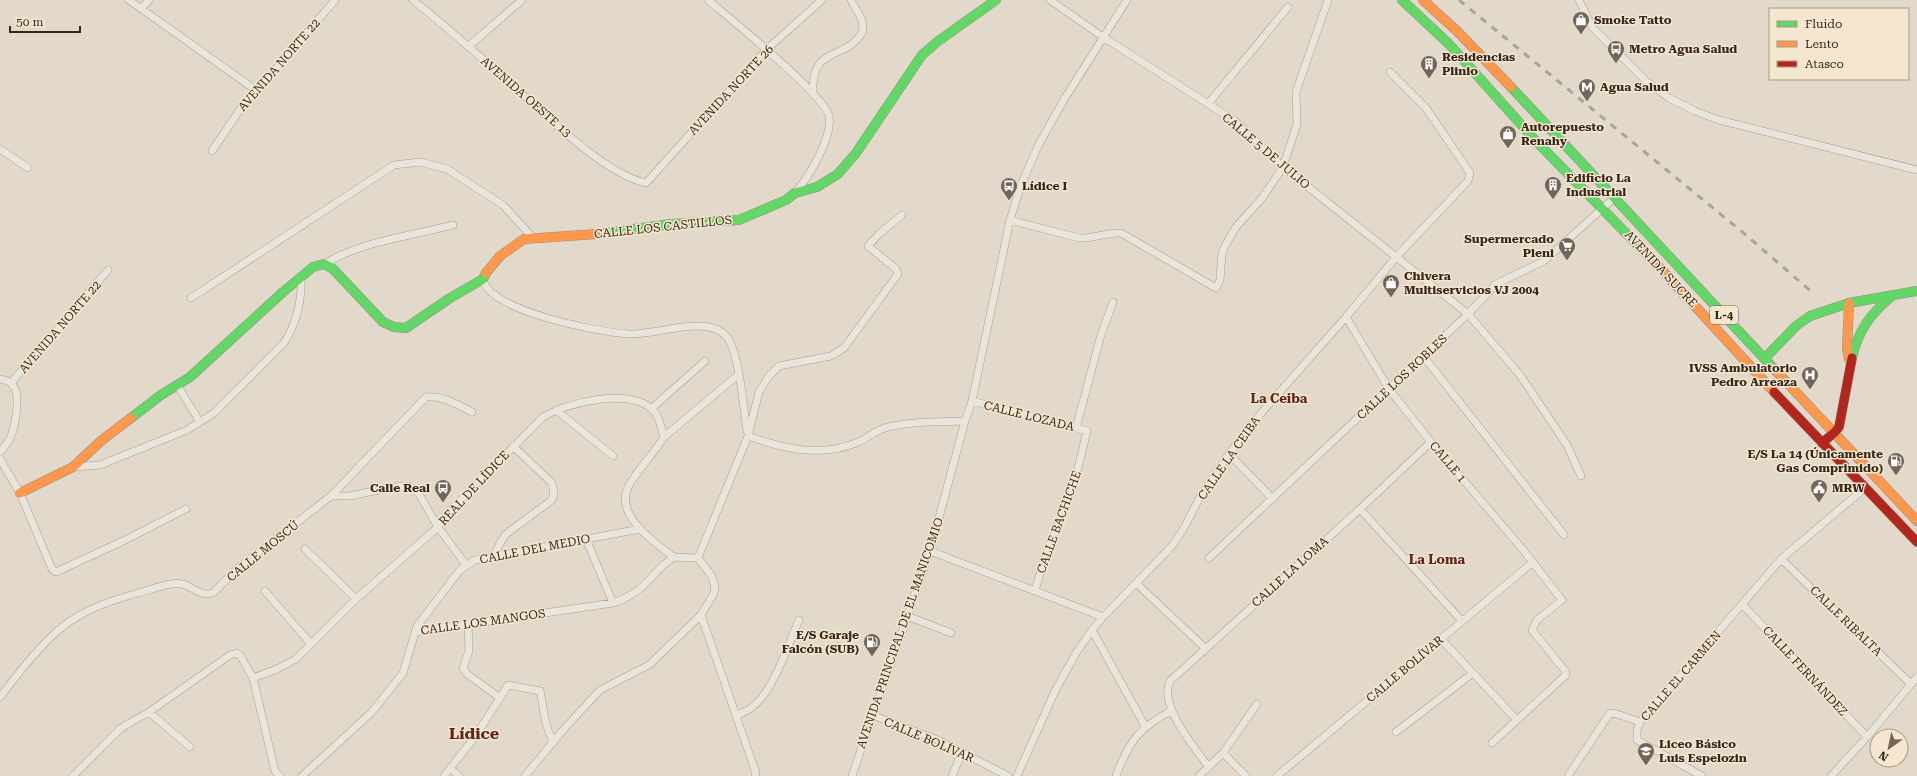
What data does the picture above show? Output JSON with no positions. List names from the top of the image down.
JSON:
{
  "streets": {
    "street": [
      "AVENIDA NORTE 22",
      "AVENIDA NORTE 26",
      "AVENIDA OESTE 13",
      "CALLE 5 DE JULIO",
      "CALLE LOS CASTILLOS",
      "AVENIDA SUCRE",
      "L-4",
      "CALLE LOS ROBLES",
      "CALLE LOZADA",
      "CALLE LA CEIBA",
      "CALLE 1",
      "REAL DE LÍDICE",
      "CALLE BACHICHE",
      "CALLE DEL MEDIO",
      "CALLE MOSCÚ",
      "CALLE LA LOMA",
      "CALLE RIBALTA",
      "CALLE LOS MANGOS",
      "AVENIDA PRINCIPAL DE EL MANICOMIO",
      "CALLE BOLÍVAR",
      "CALLE FERNÁNDEZ",
      "CALLE EL CARMEN"
    ]
  },
  "crossings": [
    ["AVENIDA NORTE 26", "AVENIDA OESTE 13"],
    ["CALLE 5 DE JULIO", "CALLE LOS ROBLES"],
    ["CALLE 5 DE JULIO", "CALLE LA CEIBA"],
    ["CALLE 5 DE JULIO", "AVENIDA PRINCIPAL DE EL MANICOMIO"],
    ["AVENIDA SUCRE", "CALLE LOS ROBLES"],
    ["AVENIDA SUCRE", "CALLE EL CARMEN"],
    ["CALLE LOS ROBLES", "CALLE 1"],
    ["CALLE LOZADA", "CALLE BACHICHE"],
    ["CALLE LOZADA", "AVENIDA PRINCIPAL DE EL MANICOMIO"],
    ["CALLE LA CEIBA", "CALLE 1"],
    ["CALLE 1", "CALLE LA LOMA"],
    ["CALLE 1", "CALLE BOLÍVAR"],
    ["CALLE DEL MEDIO", "CALLE LOS MANGOS"],
    ["CALLE RIBALTA", "CALLE EL CARMEN"],
    ["AVENIDA PRINCIPAL DE EL MANICOMIO", "CALLE BOLÍVAR"],
    ["CALLE FERNÁNDEZ", "CALLE EL CARMEN"]
  ],
  "districts": ["La Ceiba", "La Loma", "Lídice"],
  "places": {
    "shop": ["Smoke Tatto", "Autorepuesto Renahy", "Chivera Multiservicios VJ 2004"],
    "bus stop": ["Metro Agua Salud", "Lídice I", "Calle Real"],
    "building": ["Residencias Plinio", "Edificio La Industrial"],
    "metro station": ["Agua Salud"],
    "supermarket": ["Supermercado Pleni"],
    "hospital": ["IVSS Ambulatorio Pedro Arreaza"],
    "fuel station": ["E/S La 14 (Únicamente Gas Comprimido)", "E/S Garaje Falcón (SUB)"],
    "public building": ["MRW"],
    "school or university": ["Liceo Básico Luis Espelozin"]
  },
  "legend": ["Fluido", "Lento", "Atasco"],
  "scale_bar": "50 m",
  "north": "bottom left"
}
